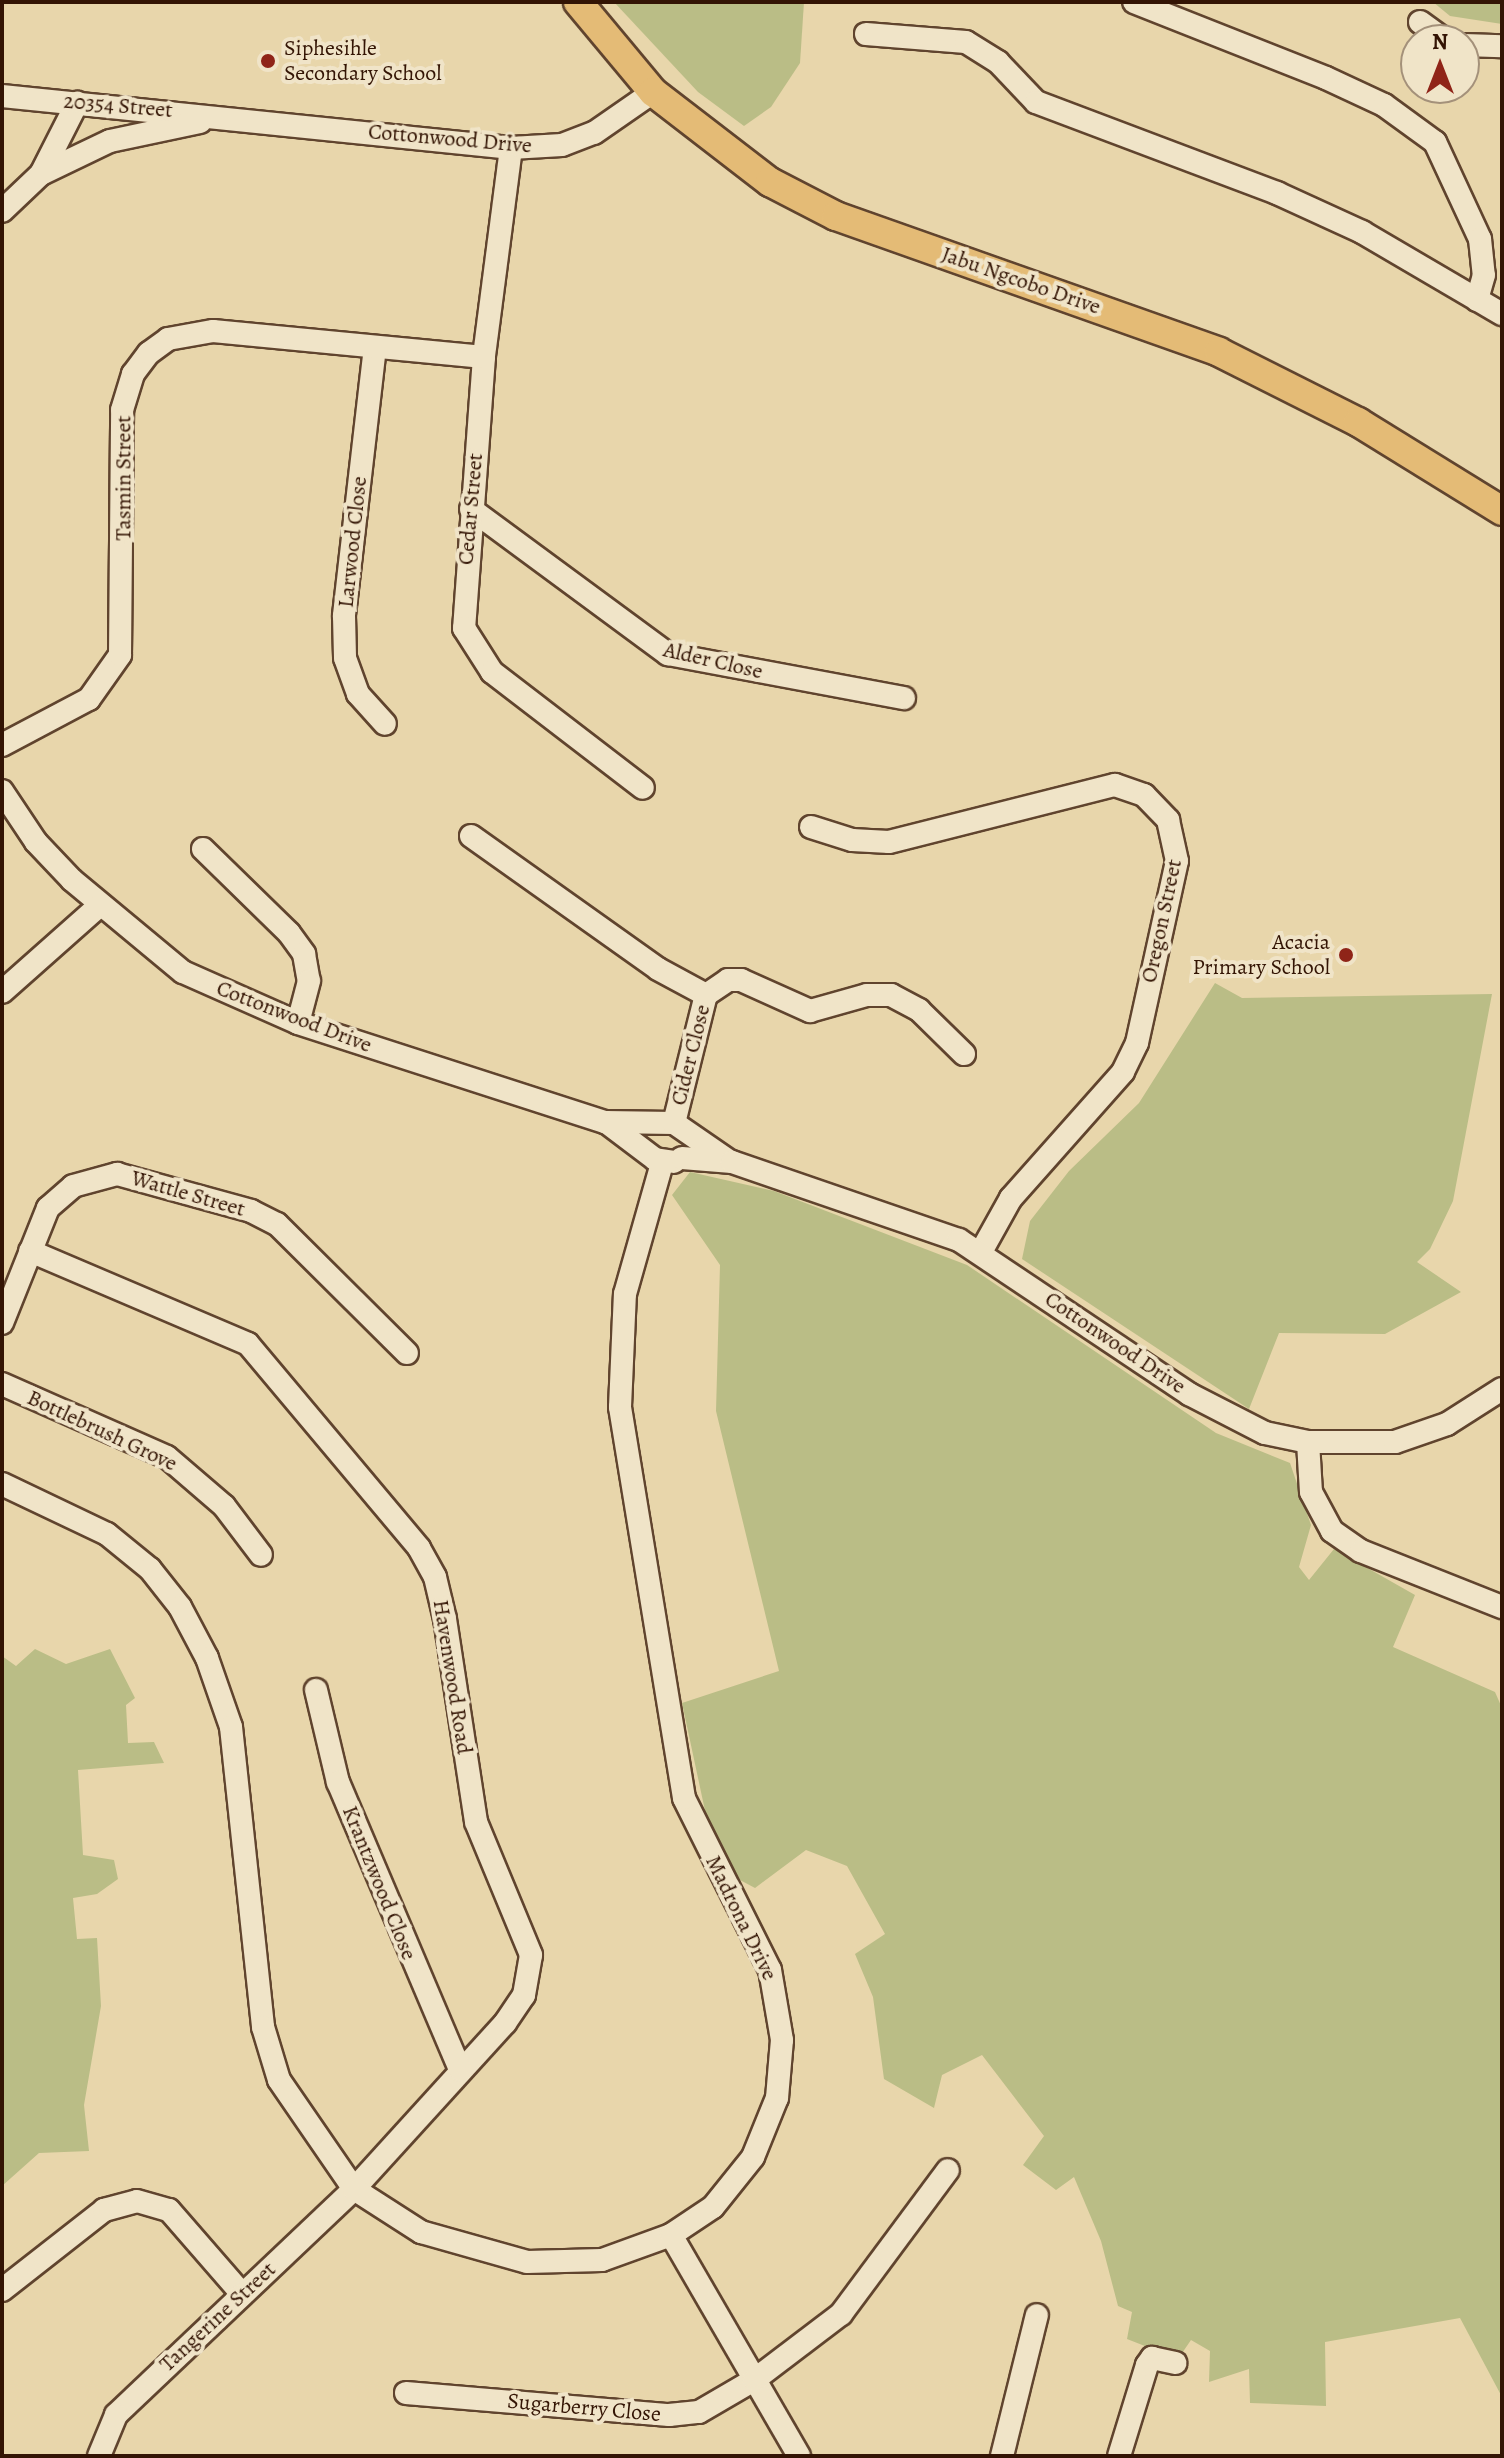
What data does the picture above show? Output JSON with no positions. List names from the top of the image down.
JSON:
{
  "streets": {
    "main road": ["Jabu Ngcobo Drive"],
    "street": [
      "20354 Street",
      "Cottonwood Drive",
      "Tasmin Street",
      "Cedar Street",
      "Larwood Close",
      "Alder Close",
      "Oregon Street",
      "Cider Close",
      "Wattle Street",
      "Bottlebrush Grove",
      "Havenwood Road",
      "Krantzwood Close",
      "Madrona Drive",
      "Tangerine Street",
      "Sugarberry Close"
    ]
  },
  "crossings": [
    ["20354 Street", "Cottonwood Drive"],
    ["Cottonwood Drive", "Jabu Ngcobo Drive"],
    ["Cottonwood Drive", "Cedar Street"],
    ["Cottonwood Drive", "Oregon Street"],
    ["Cottonwood Drive", "Cider Close"],
    ["Cottonwood Drive", "Madrona Drive"],
    ["Tasmin Street", "Cedar Street"],
    ["Tasmin Street", "Larwood Close"],
    ["Cedar Street", "Alder Close"],
    ["Wattle Street", "Havenwood Road"],
    ["Havenwood Road", "Krantzwood Close"],
    ["Havenwood Road", "Madrona Drive"],
    ["Havenwood Road", "Tangerine Street"],
    ["Madrona Drive", "Tangerine Street"]
  ],
  "places": ["Siphesihle Secondary School", "Acacia Primary School"],
  "north": "top"
}
